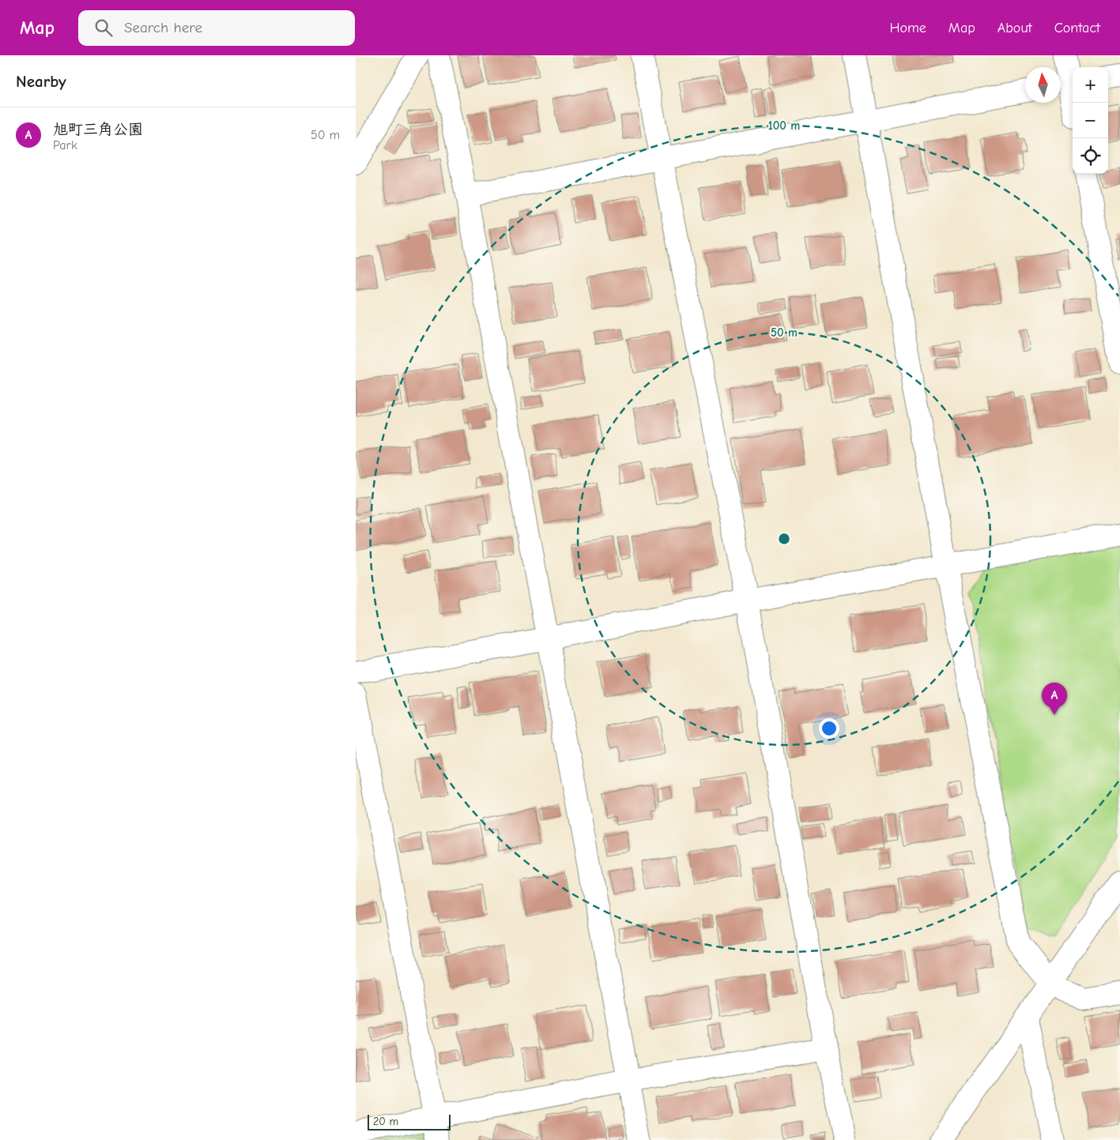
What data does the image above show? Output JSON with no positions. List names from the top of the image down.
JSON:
{
  "scale_bar": "20 m",
  "north": "top",
  "page": {
    "header": "Map",
    "search": "Search here",
    "nav": [
      "Home",
      "Map",
      "About",
      "Contact"
    ],
    "heading": "Nearby",
    "map_buttons": ["+", "−"],
    "list": [
      {
        "mark": "A",
        "name": "旭町三角公園",
        "note": "Park",
        "value": "50 m"
      }
    ],
    "pins": "A",
    "scale": "20 m"
  },
  "rings": ["100 m", "50 m"]
}
